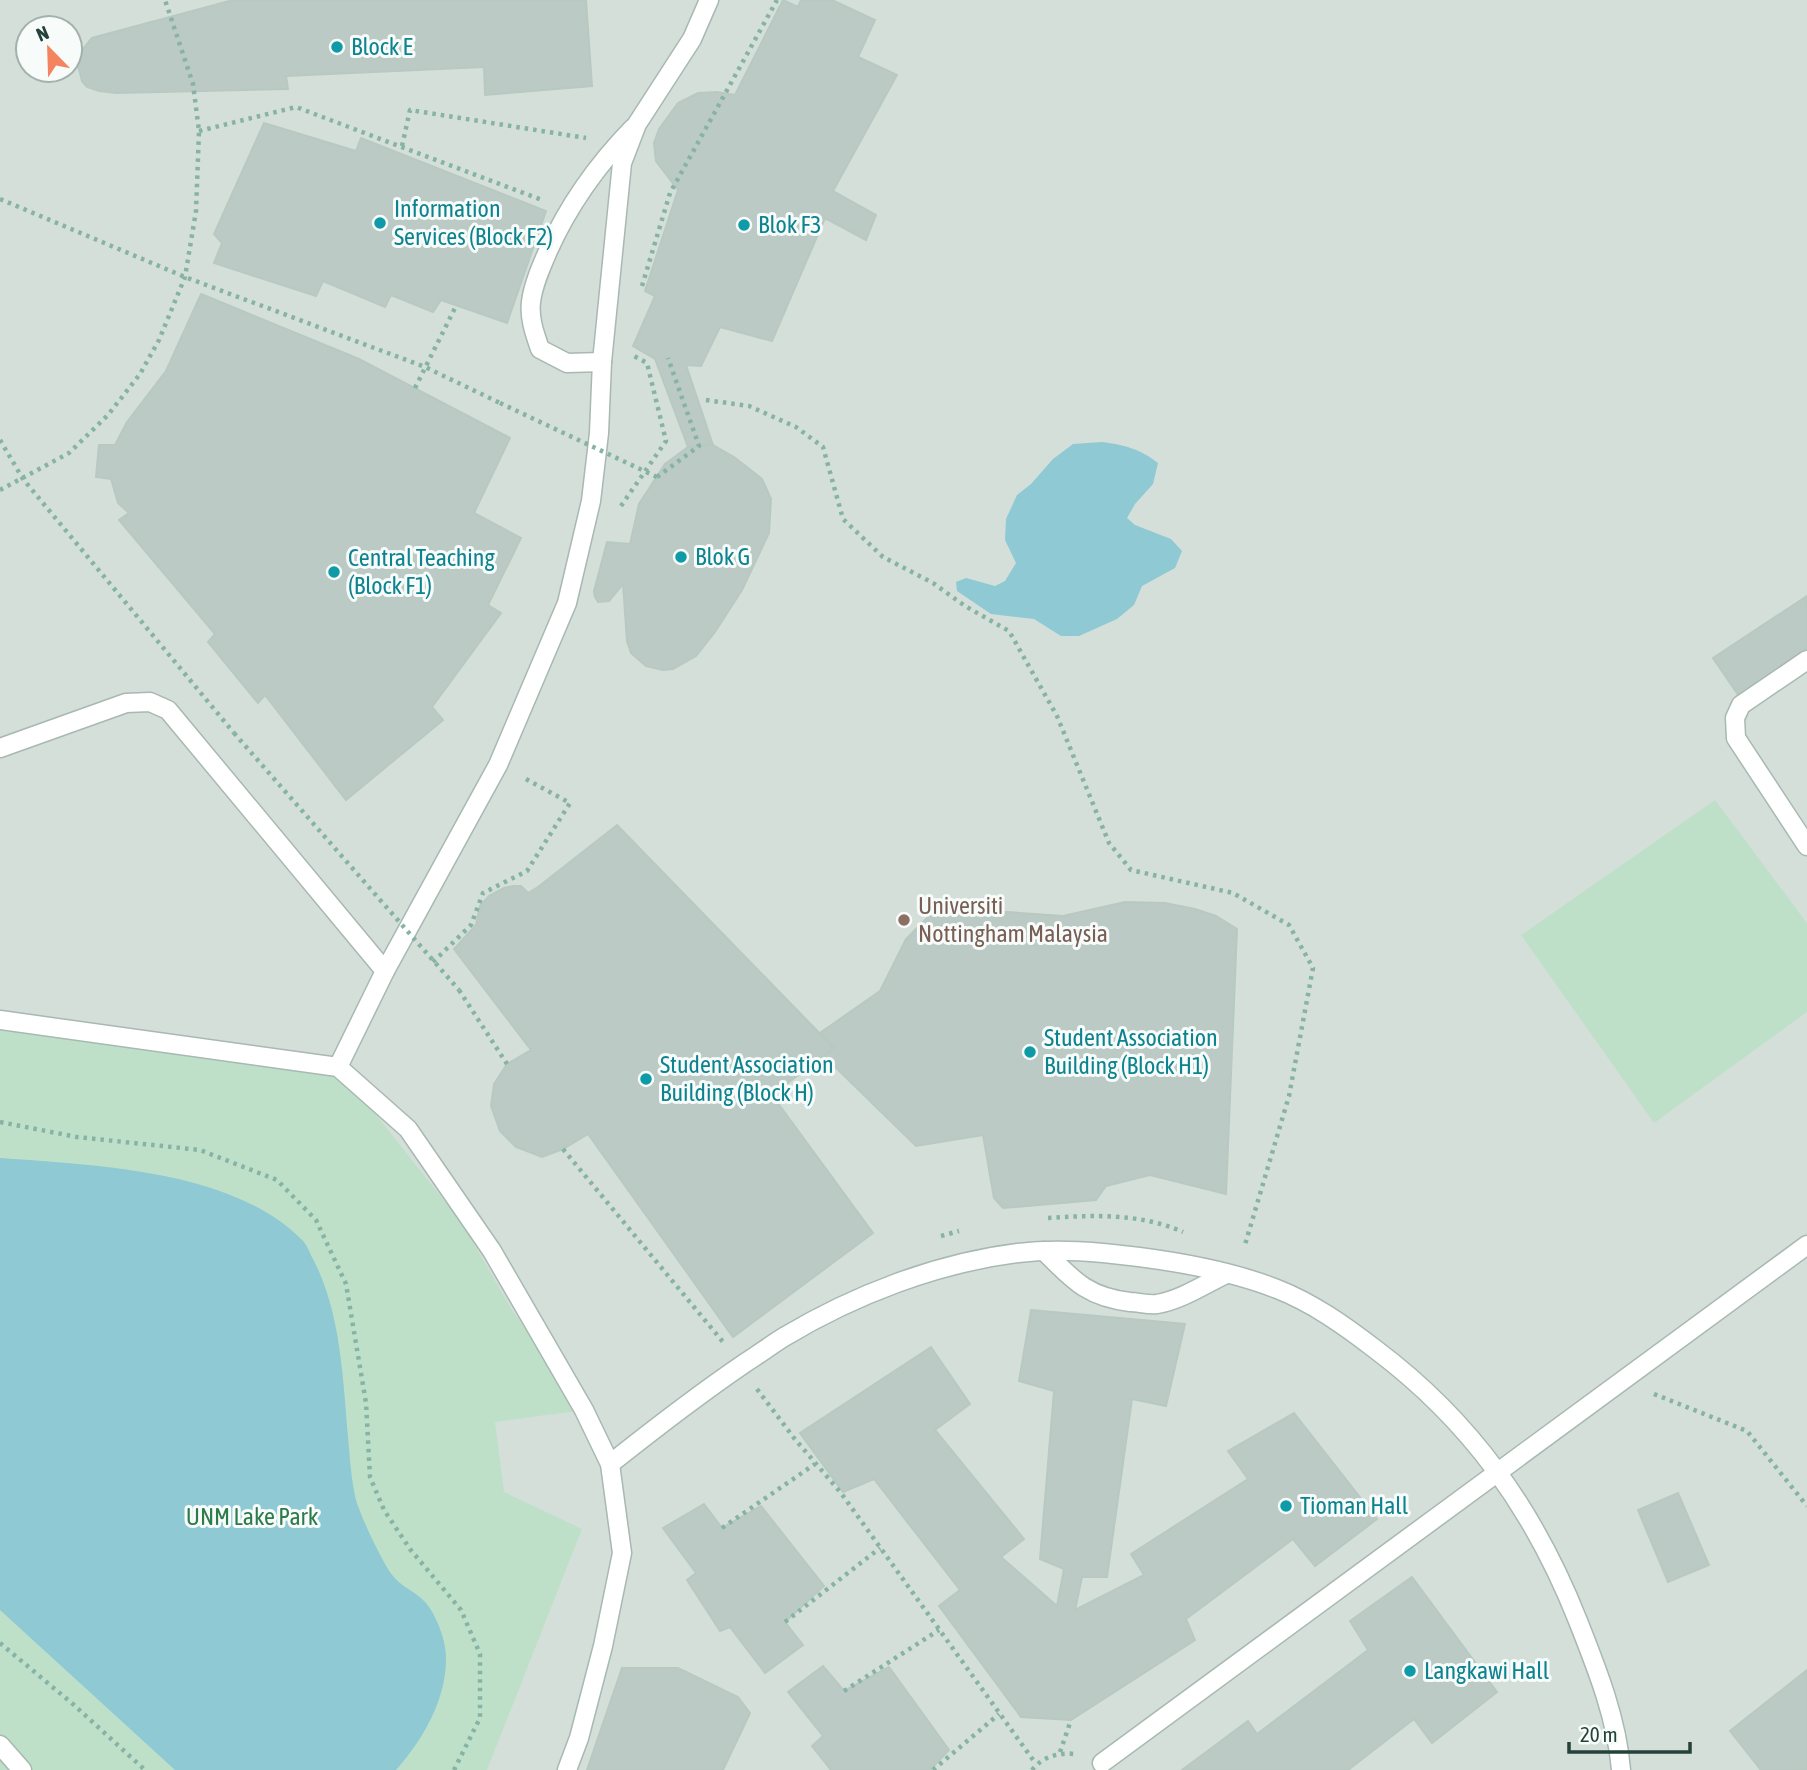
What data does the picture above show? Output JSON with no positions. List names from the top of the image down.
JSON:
{
  "parks": ["UNM Lake Park"],
  "places": [
    "Block E",
    "Information Services (Block F2)",
    "Blok F3",
    "Blok G",
    "Central Teaching (Block F1)",
    "Universiti Nottingham Malaysia",
    "Student Association Building (Block H1)",
    "Student Association Building (Block H)",
    "Tioman Hall",
    "Langkawi Hall"
  ],
  "scale_bar": "20 m",
  "north": "top left"
}
